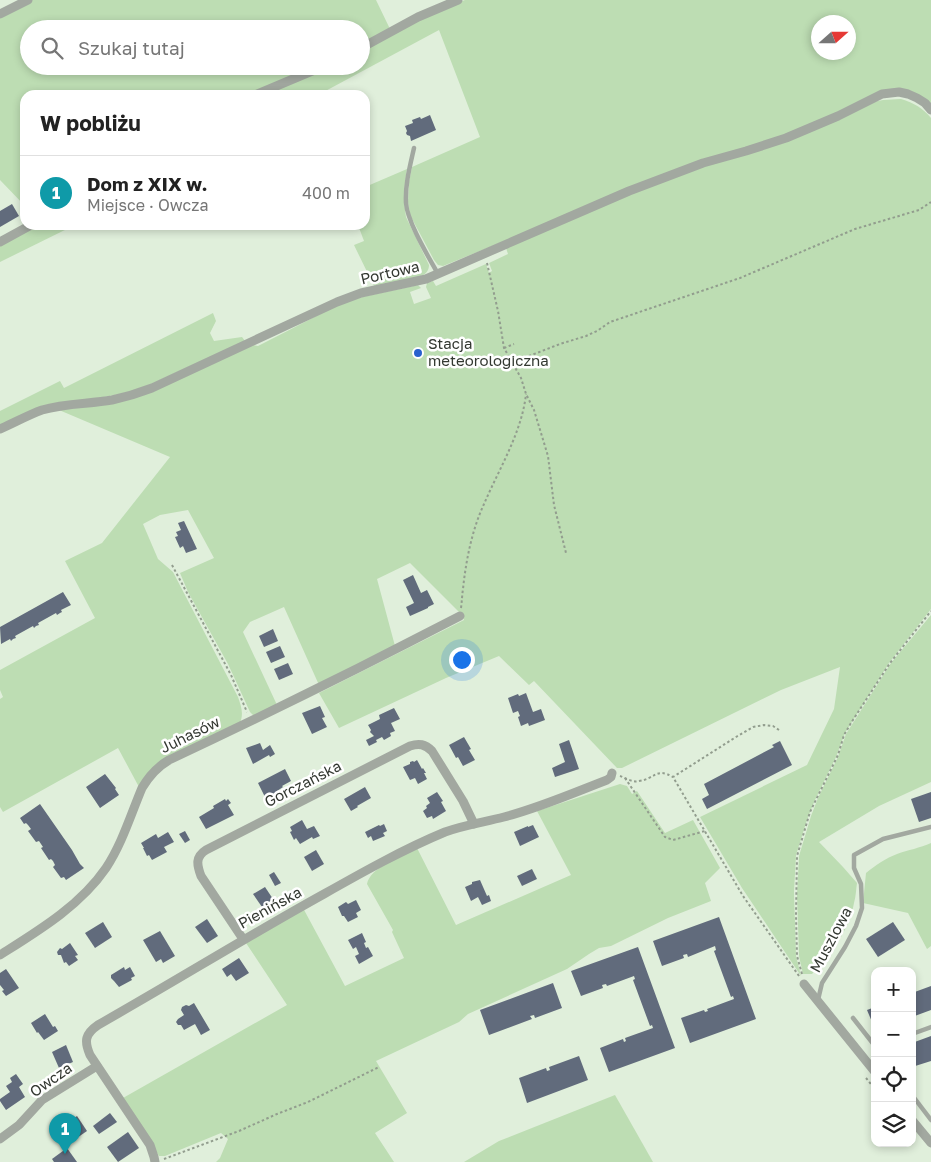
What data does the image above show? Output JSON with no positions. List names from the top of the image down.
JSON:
{
  "streets": {
    "street": [
      "Portowa",
      "Juhasów",
      "Gorczańska",
      "Pienińska",
      "Owcza"
    ],
    "lane": ["Muszlowa"]
  },
  "crossings": [
    ["Gorczańska", "Pienińska"],
    ["Pienińska", "Owcza"]
  ],
  "places": ["Stacja meteorologiczna"],
  "north": "right",
  "page": {
    "search": "Szukaj tutaj",
    "heading": "W pobliżu",
    "list": [
      {
        "mark": "1",
        "name": "Dom z XIX w.",
        "note": "Miejsce · Owcza",
        "value": "400 m"
      }
    ],
    "map_buttons": ["+", "−"],
    "pins": "1"
  }
}
